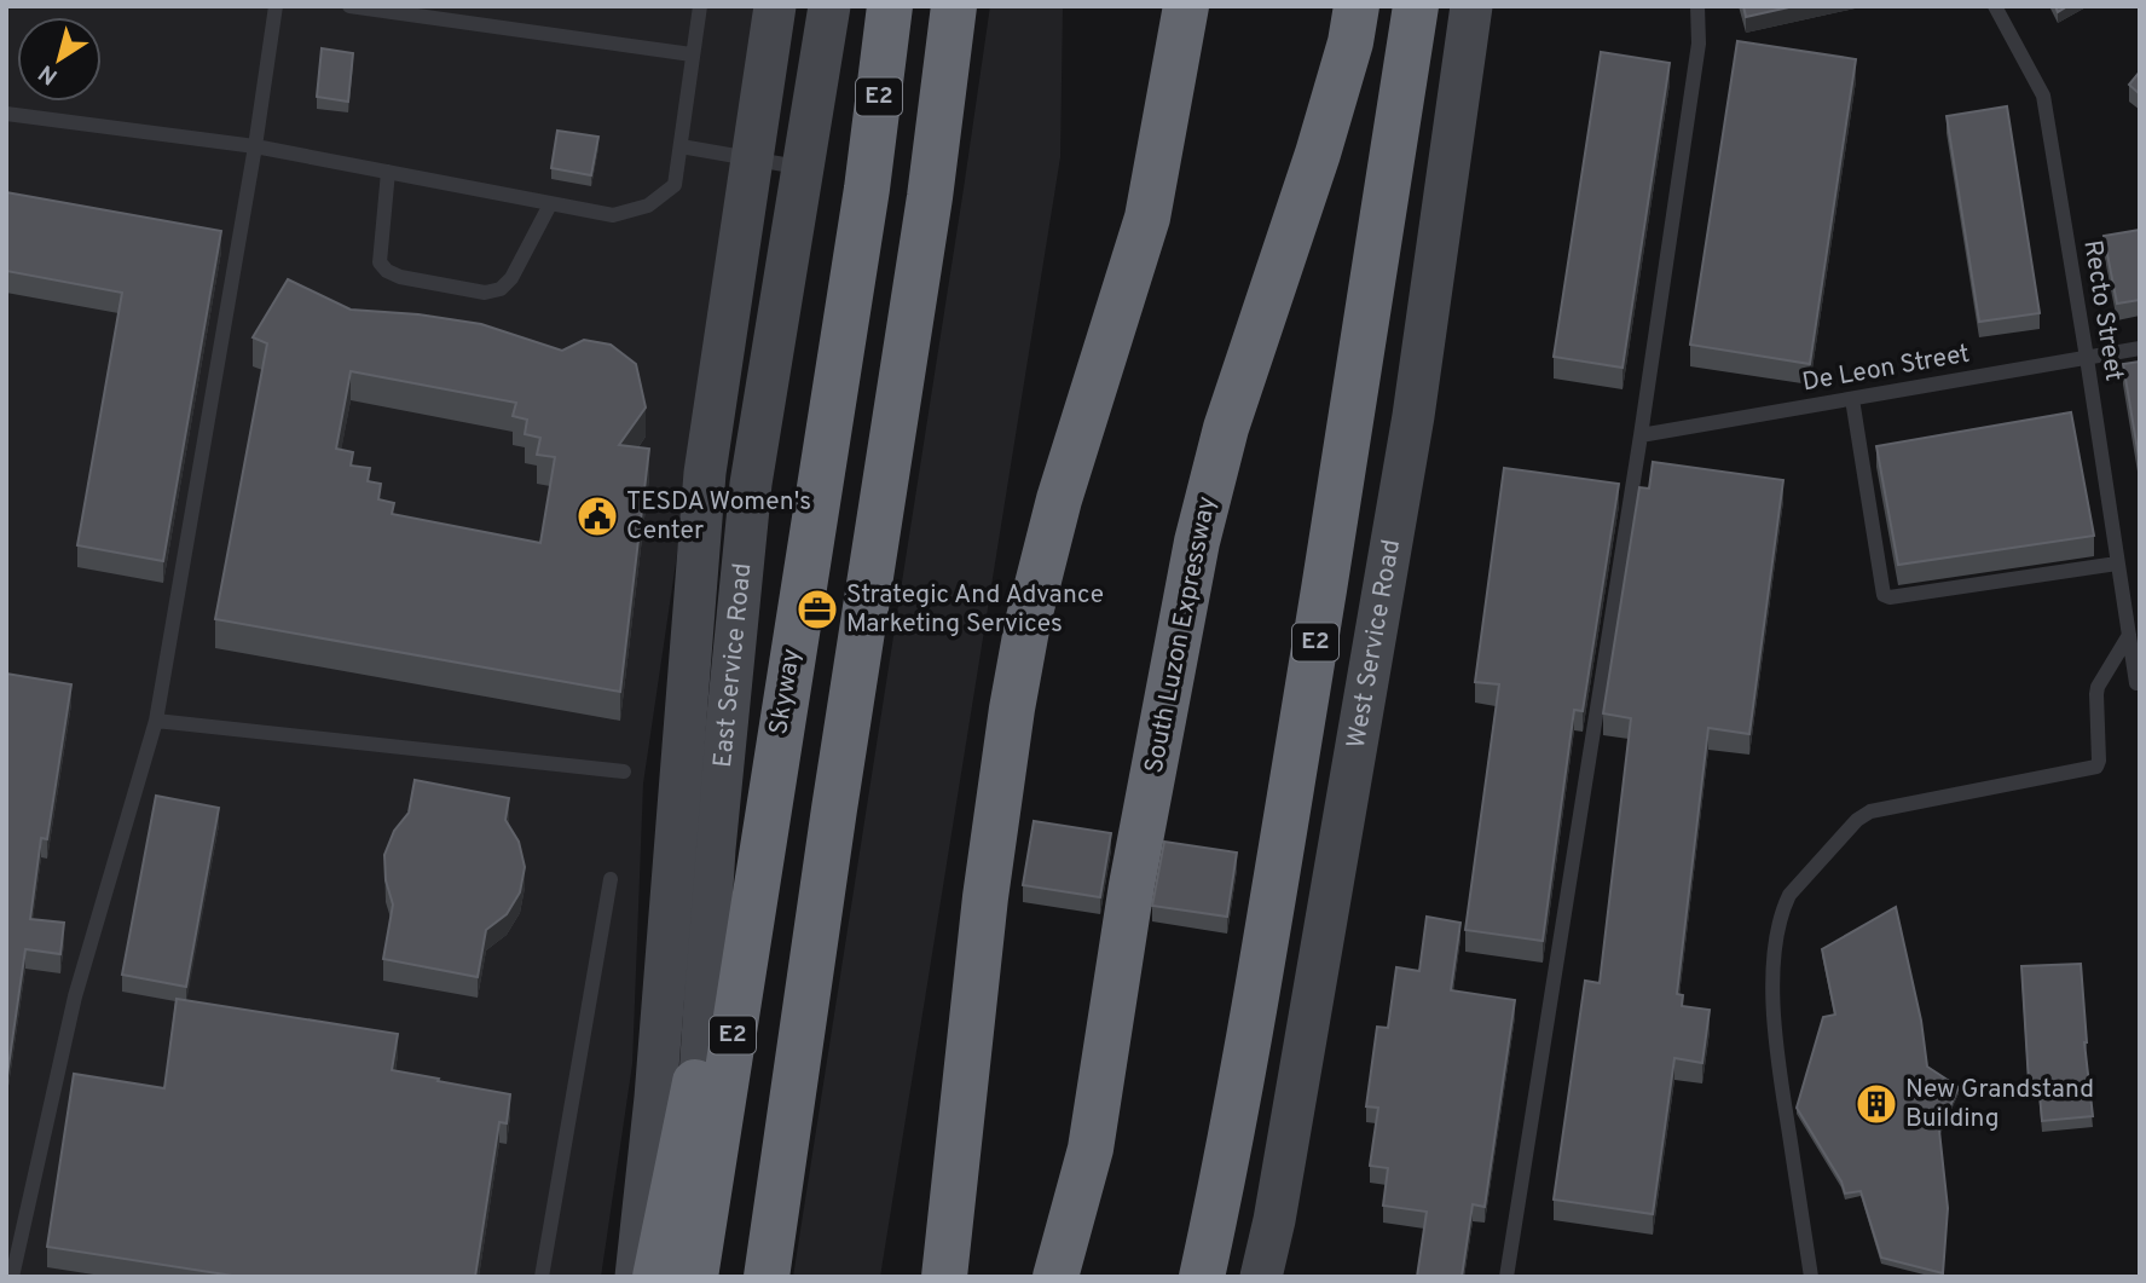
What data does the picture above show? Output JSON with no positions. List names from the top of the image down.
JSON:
{
  "streets": {
    "highway": ["E2", "South Luzon Expressway", "Skyway"],
    "main road": ["West Service Road", "East Service Road"],
    "lane": ["Recto Street", "De Leon Street"]
  },
  "crossings": [
    ["Recto Street", "De Leon Street"]
  ],
  "places": {
    "public building": ["TESDA Women's Center"],
    "office": ["Strategic And Advance Marketing Services"],
    "building": ["New Grandstand Building"]
  },
  "north": "bottom left"
}
